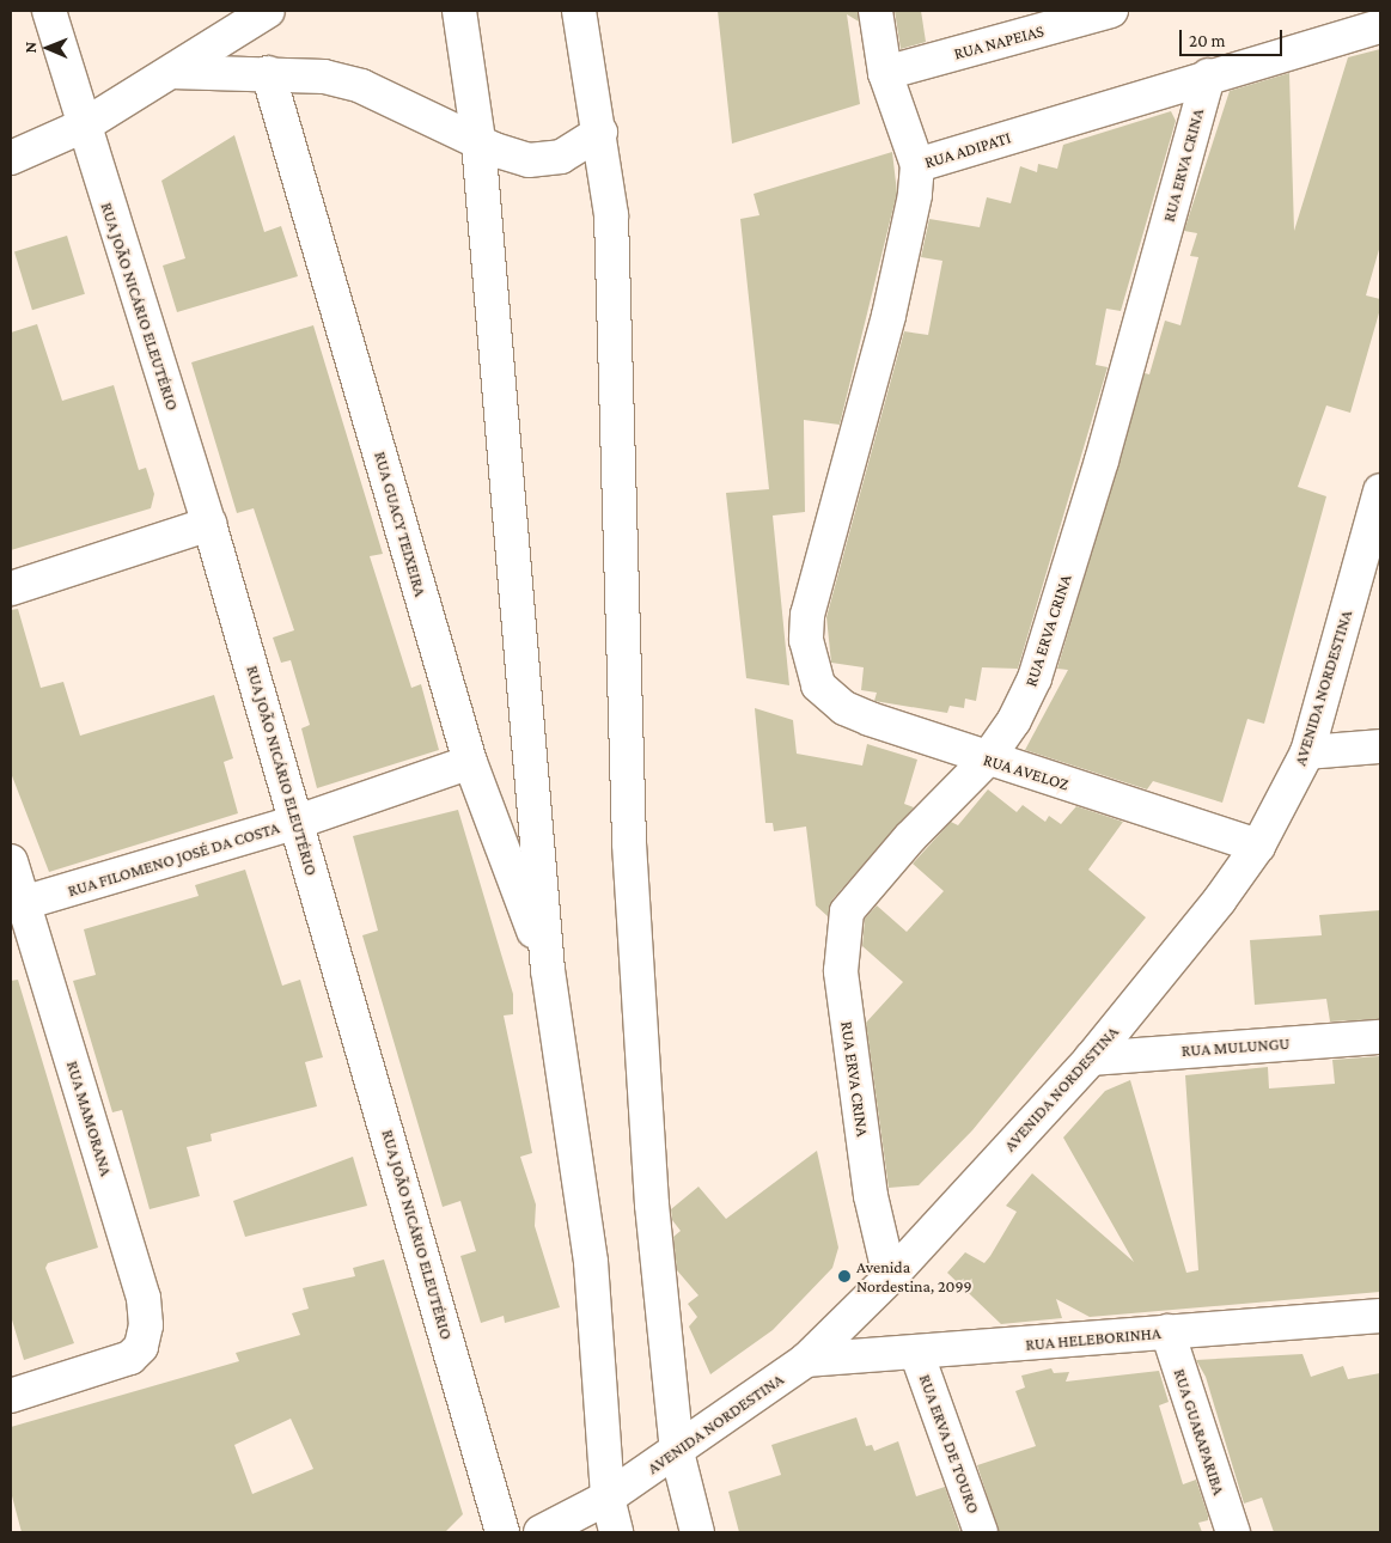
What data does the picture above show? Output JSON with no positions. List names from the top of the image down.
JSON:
{
  "streets": {
    "street": [
      "RUA NAPEIAS",
      "RUA ADIPATI",
      "RUA ERVA CRINA",
      "RUA JOÃO NICÁRIO ELEUTÉRIO",
      "RUA GUACY TEIXEIRA",
      "AVENIDA NORDESTINA",
      "RUA AVELOZ",
      "RUA FILOMENO JOSÉ DA COSTA",
      "RUA MULUNGU",
      "RUA MAMORANA",
      "RUA HELEBORINHA",
      "RUA GUARAPARIBA",
      "RUA ERVA DE TOURO"
    ]
  },
  "crossings": [
    ["RUA ADIPATI", "RUA ERVA CRINA"],
    ["RUA ADIPATI", "RUA AVELOZ"],
    ["RUA ERVA CRINA", "AVENIDA NORDESTINA"],
    ["RUA ERVA CRINA", "RUA AVELOZ"],
    ["RUA JOÃO NICÁRIO ELEUTÉRIO", "RUA FILOMENO JOSÉ DA COSTA"],
    ["RUA GUACY TEIXEIRA", "RUA FILOMENO JOSÉ DA COSTA"],
    ["AVENIDA NORDESTINA", "RUA AVELOZ"],
    ["AVENIDA NORDESTINA", "RUA MULUNGU"],
    ["AVENIDA NORDESTINA", "RUA HELEBORINHA"],
    ["RUA FILOMENO JOSÉ DA COSTA", "RUA MAMORANA"],
    ["RUA HELEBORINHA", "RUA GUARAPARIBA"],
    ["RUA HELEBORINHA", "RUA ERVA DE TOURO"]
  ],
  "places": ["Avenida Nordestina, 2099"],
  "scale_bar": "20 m",
  "north": "left"
}
